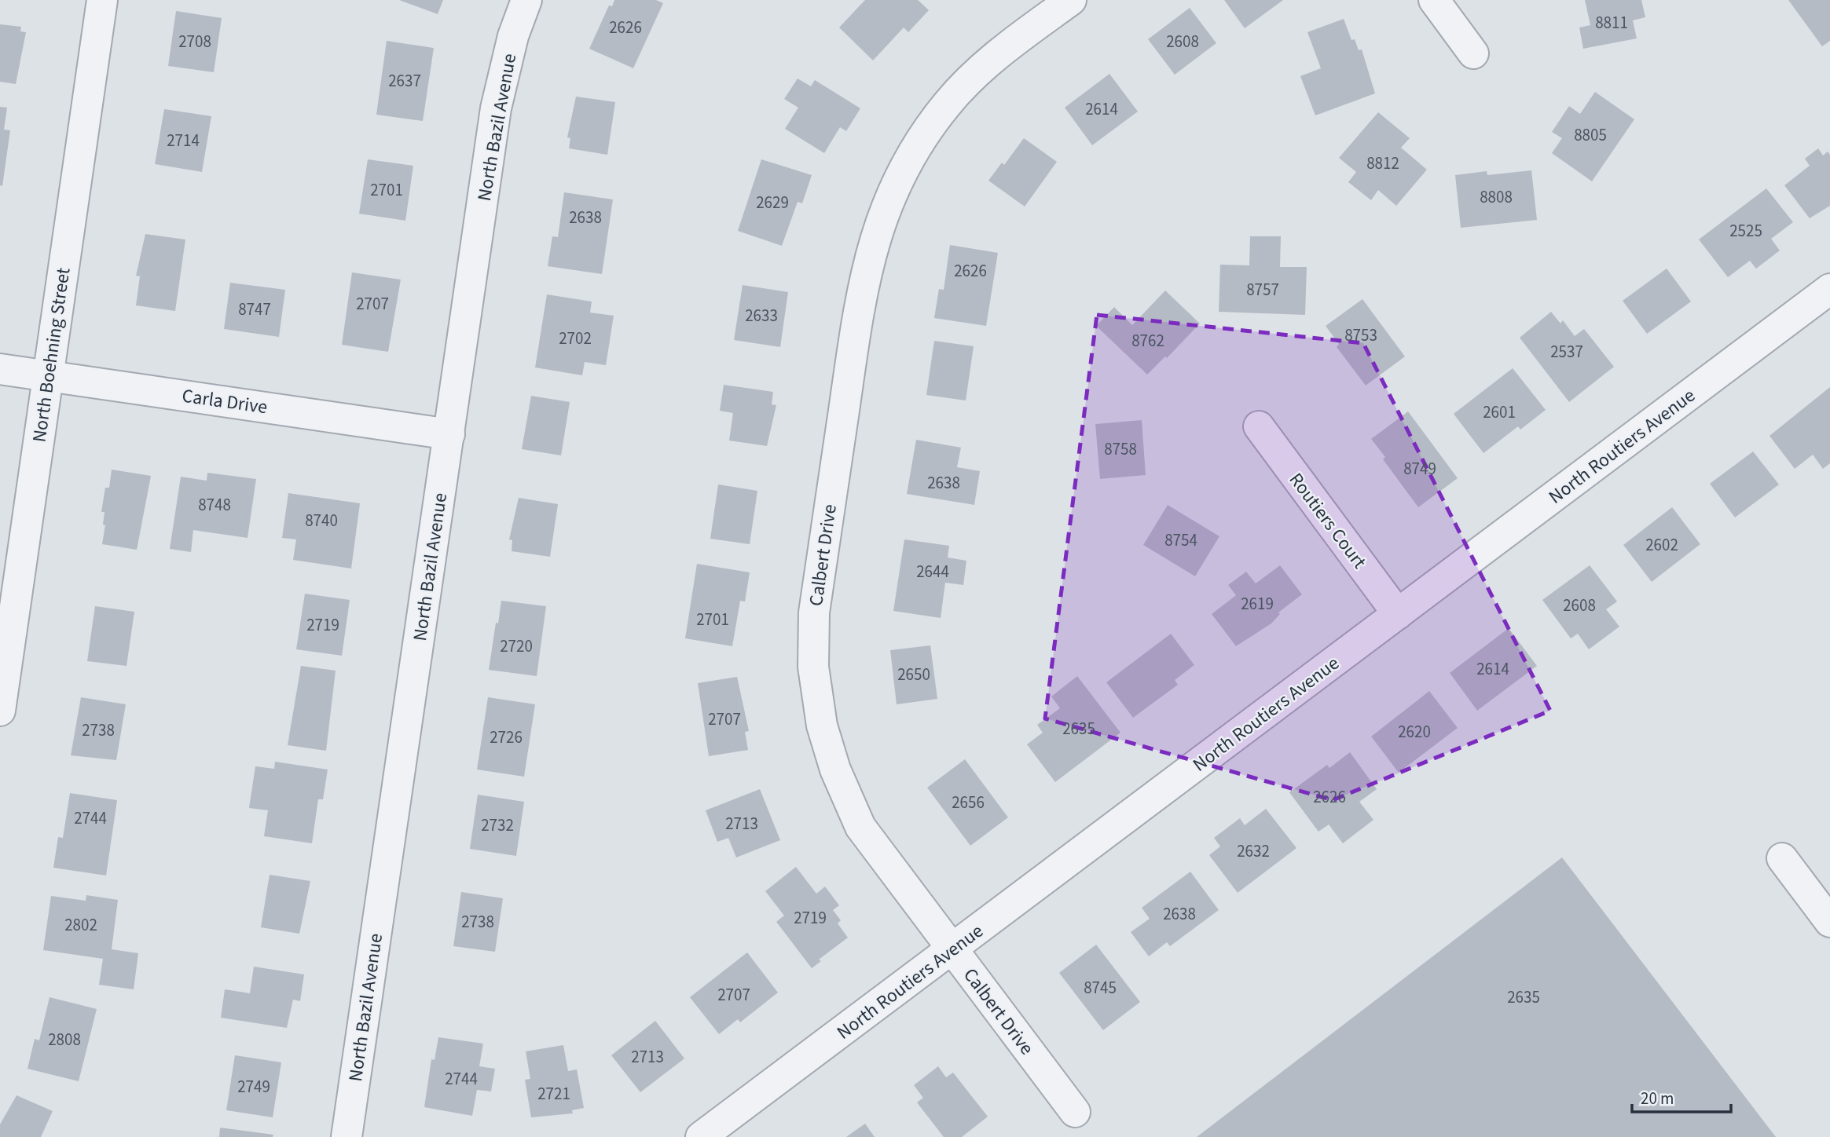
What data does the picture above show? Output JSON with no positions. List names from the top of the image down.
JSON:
{
  "streets": {
    "street": [
      "North Bazil Avenue",
      "North Boehning Street",
      "Carla Drive",
      "North Routiers Avenue",
      "Routiers Court",
      "Calbert Drive"
    ]
  },
  "crossings": [
    ["North Bazil Avenue", "Carla Drive"],
    ["North Boehning Street", "Carla Drive"],
    ["North Routiers Avenue", "Routiers Court"],
    ["North Routiers Avenue", "Calbert Drive"]
  ],
  "house_numbers": [
    "8811",
    "2626",
    "2708",
    "2608",
    "2637",
    "2614",
    "8805",
    "2714",
    "8812",
    "2701",
    "8808",
    "2629",
    "2638",
    "2525",
    "2626",
    "8757",
    "2707",
    "8747",
    "2633",
    "8753",
    "2702",
    "8762",
    "2537",
    "2601",
    "8758",
    "8749",
    "2638",
    "8748",
    "8740",
    "8754",
    "2602",
    "2644",
    "2619",
    "2608",
    "2701",
    "2719",
    "2720",
    "2614",
    "2650",
    "2707",
    "2635",
    "2738",
    "2620",
    "2726",
    "2626",
    "2656",
    "2744",
    "2713",
    "2732",
    "2632",
    "2638",
    "2719",
    "2738",
    "2802",
    "8745",
    "2707",
    "2635",
    "2808",
    "2713",
    "2744",
    "2749",
    "2721"
  ],
  "scale_bar": "20 m"
}
